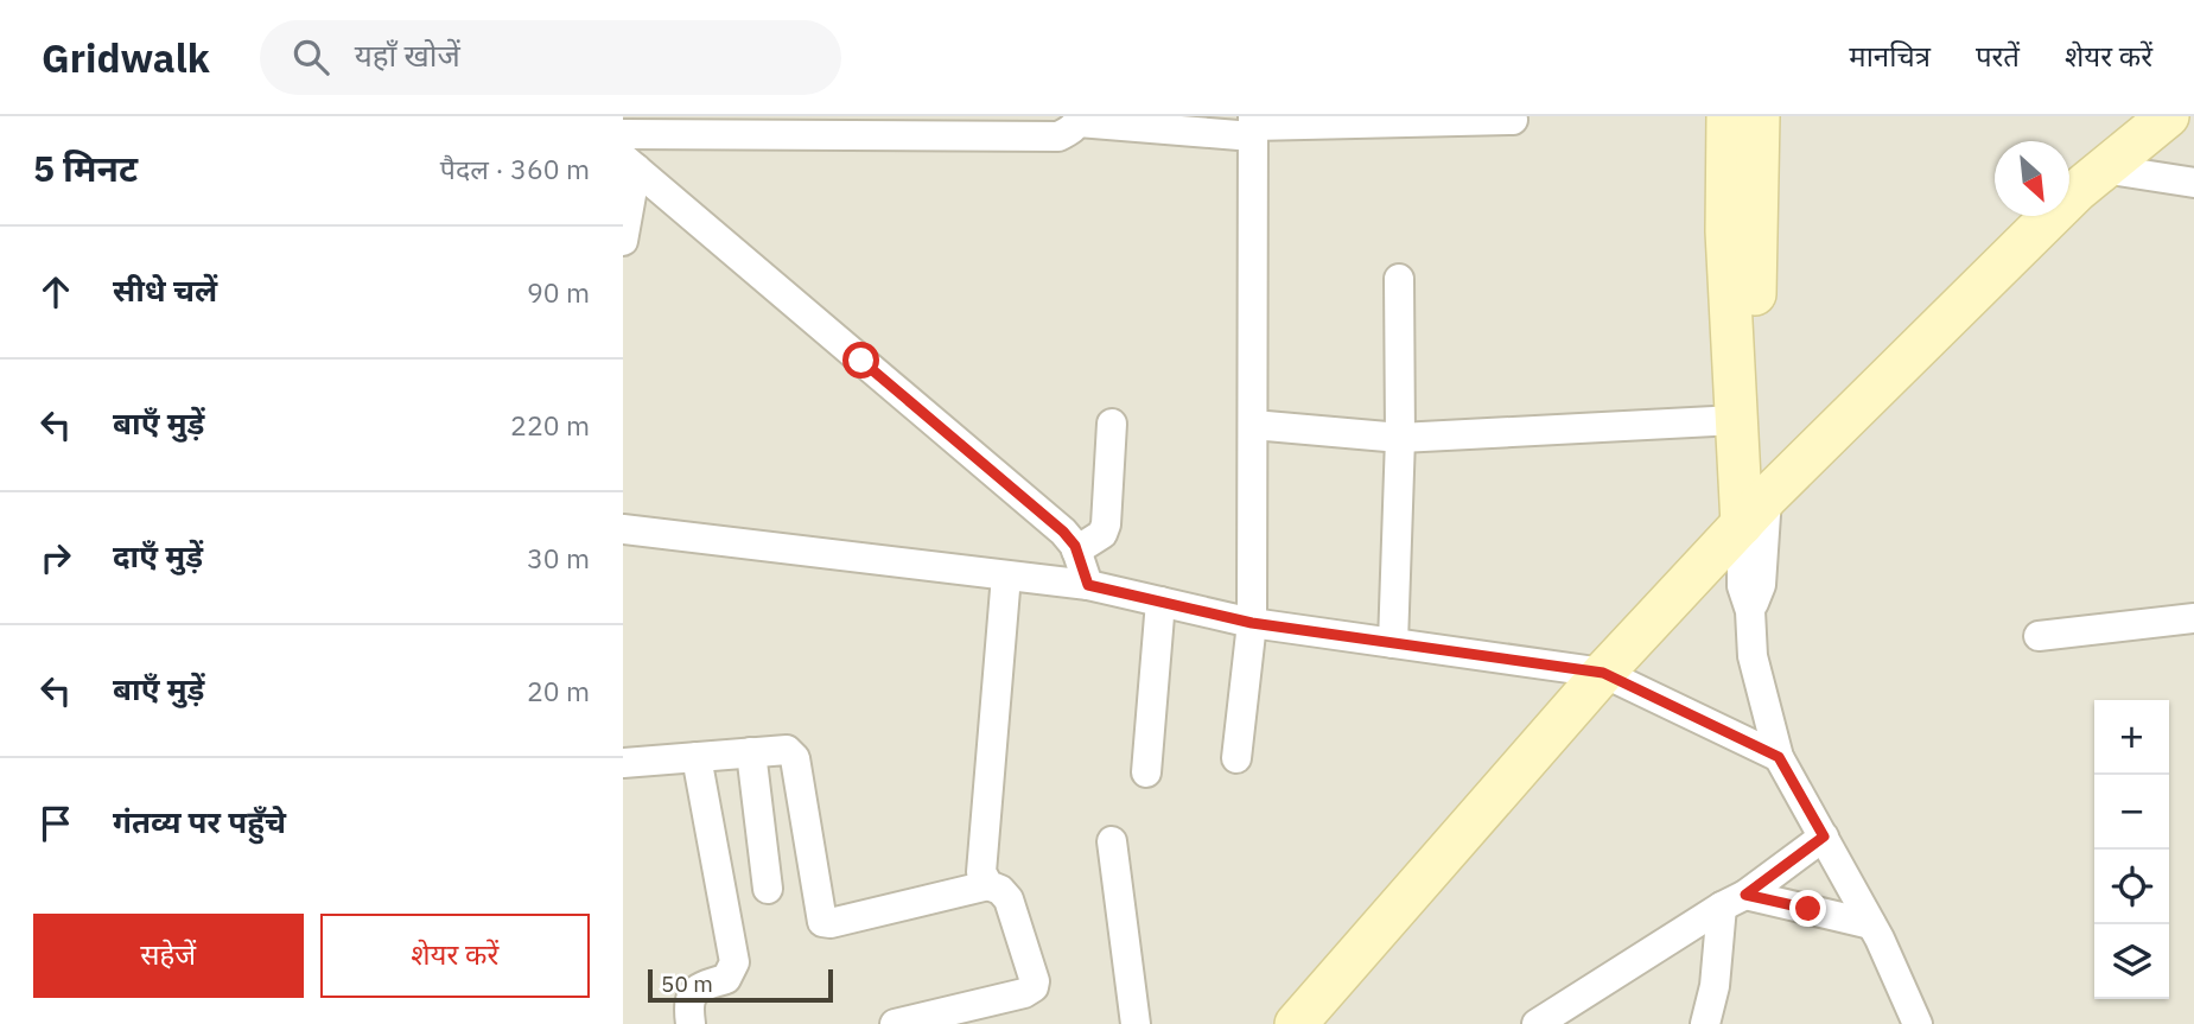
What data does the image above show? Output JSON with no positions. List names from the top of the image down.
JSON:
{
  "scale_bar": "50 m",
  "north": "bottom right",
  "page": {
    "header": "Gridwalk",
    "search": "यहाँ खोजें",
    "nav": ["मानचित्र", "परतें", "शेयर करें"],
    "heading": ["5 मिनट", "पैदल · 360 m"],
    "list": [
      ["सीधे चलें", "90 m"],
      ["बाएँ मुड़ें", "220 m"],
      ["दाएँ मुड़ें", "30 m"],
      ["बाएँ मुड़ें", "20 m"],
      "गंतव्य पर पहुँचे"
    ],
    "map_buttons": ["+", "−"],
    "buttons": ["सहेजें", "शेयर करें"],
    "scale": "50 m"
  }
}
